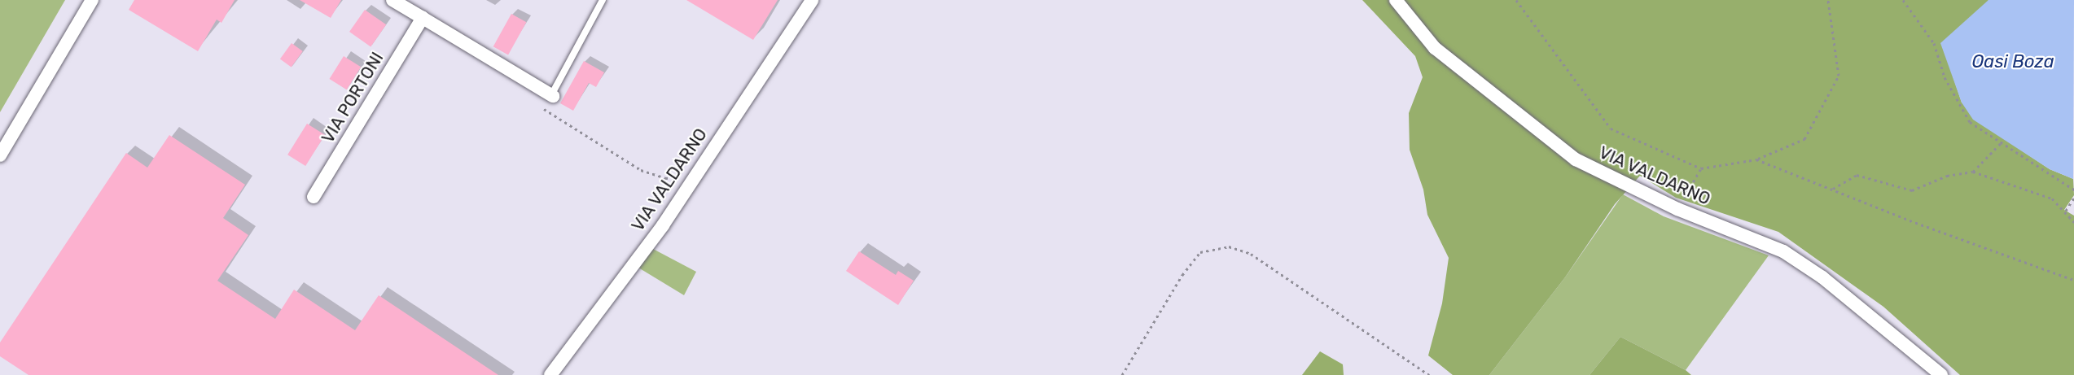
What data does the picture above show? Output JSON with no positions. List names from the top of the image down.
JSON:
{
  "streets": {
    "street": ["VIA PORTONI", "VIA VALDARNO"]
  },
  "water": ["Oasi Boza"]
}
